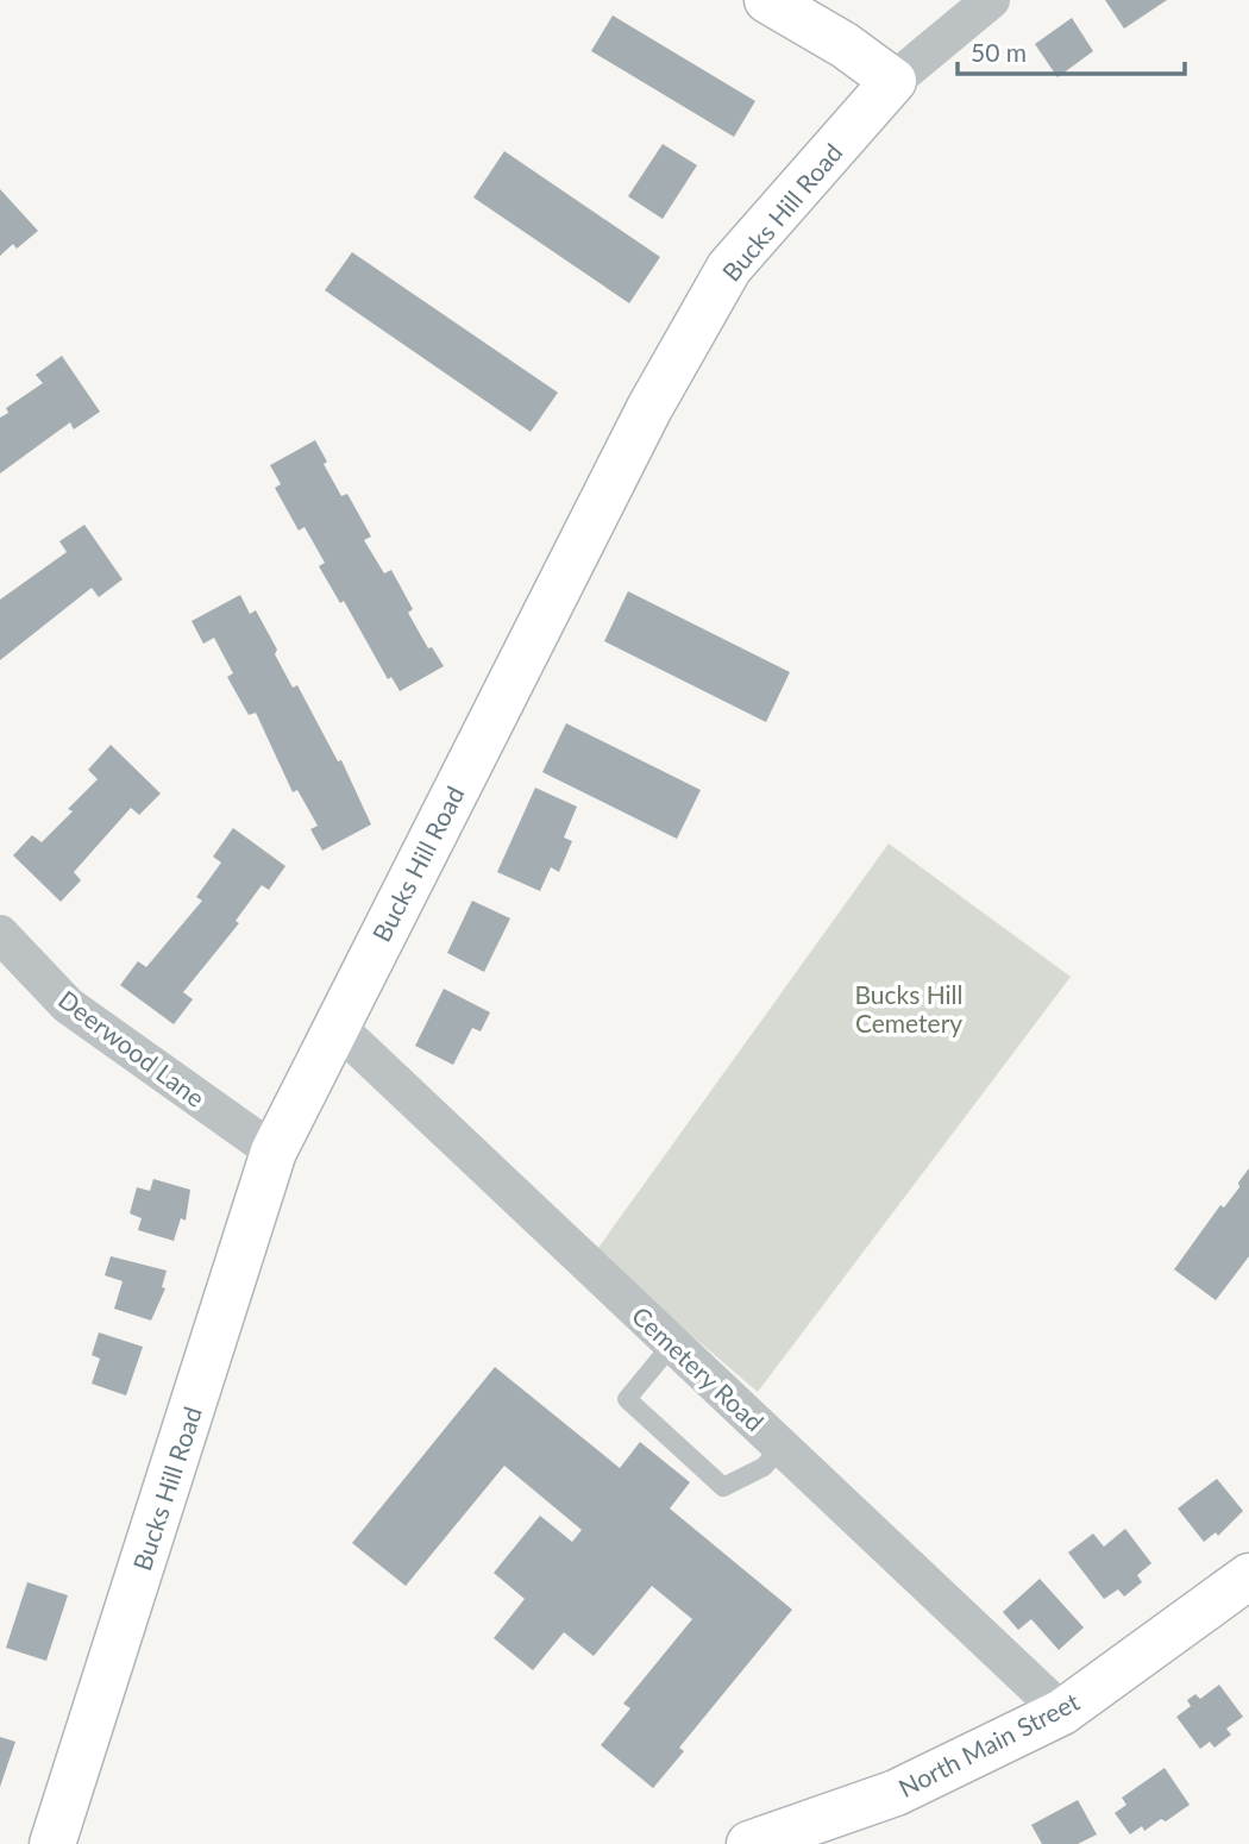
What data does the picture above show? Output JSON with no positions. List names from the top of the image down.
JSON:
{
  "streets": {
    "street": [
      "Bucks Hill Road",
      "Deerwood Lane",
      "Cemetery Road",
      "North Main Street"
    ]
  },
  "crossings": [
    ["Bucks Hill Road", "Deerwood Lane"],
    ["Bucks Hill Road", "Cemetery Road"],
    ["Cemetery Road", "North Main Street"]
  ],
  "parks": ["Bucks Hill Cemetery"],
  "scale_bar": "50 m"
}
